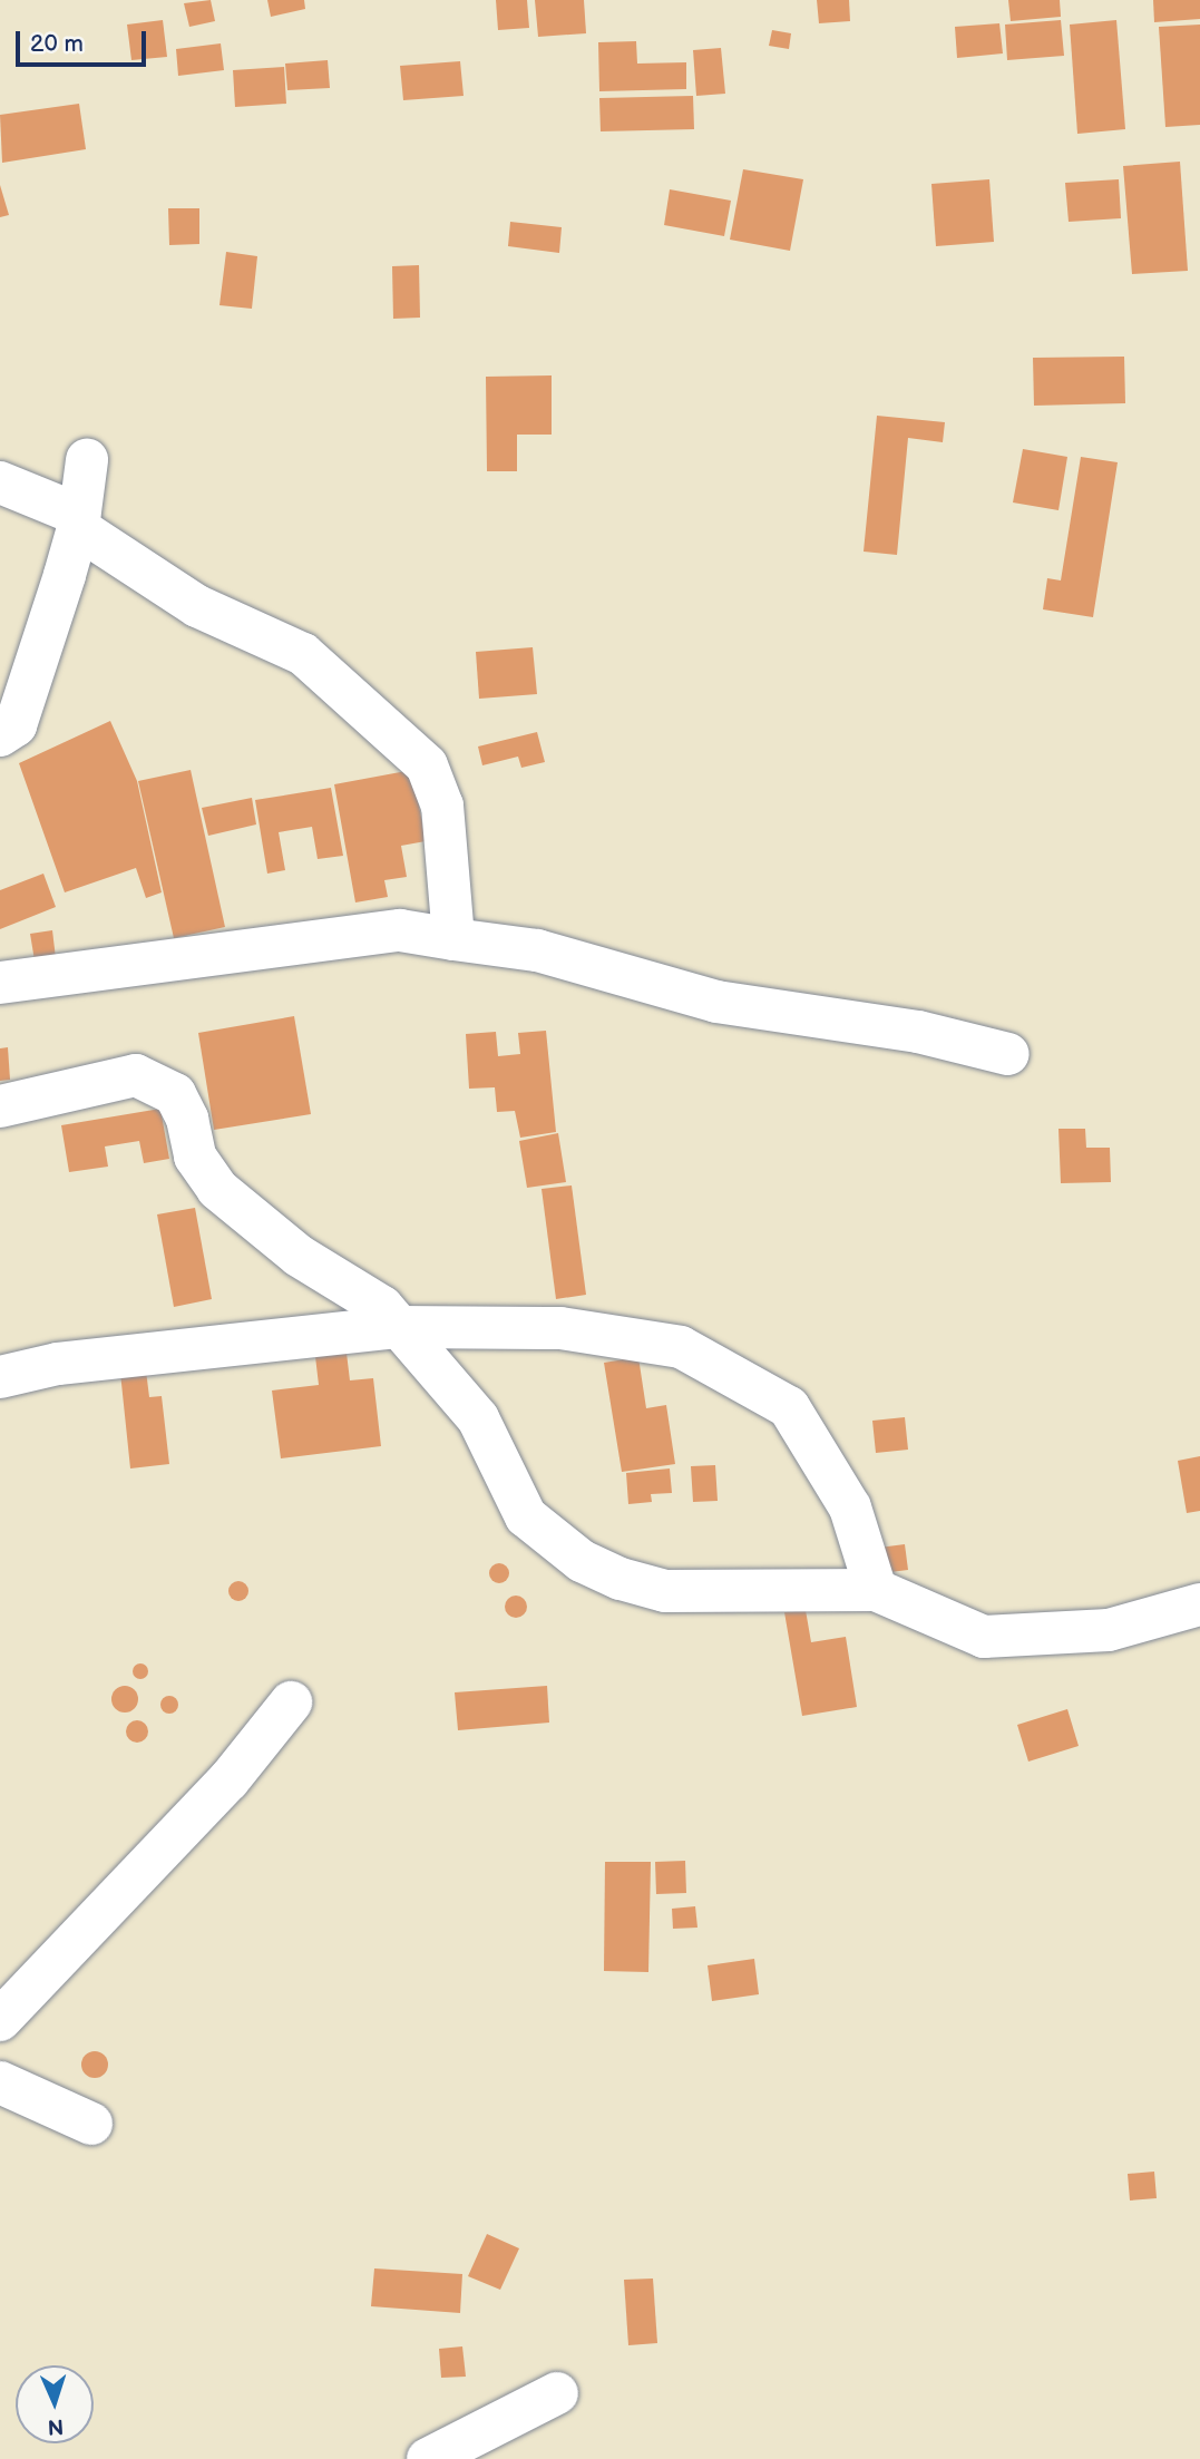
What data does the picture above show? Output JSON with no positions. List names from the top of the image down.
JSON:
{
  "scale_bar": "20 m",
  "north": "bottom"
}
